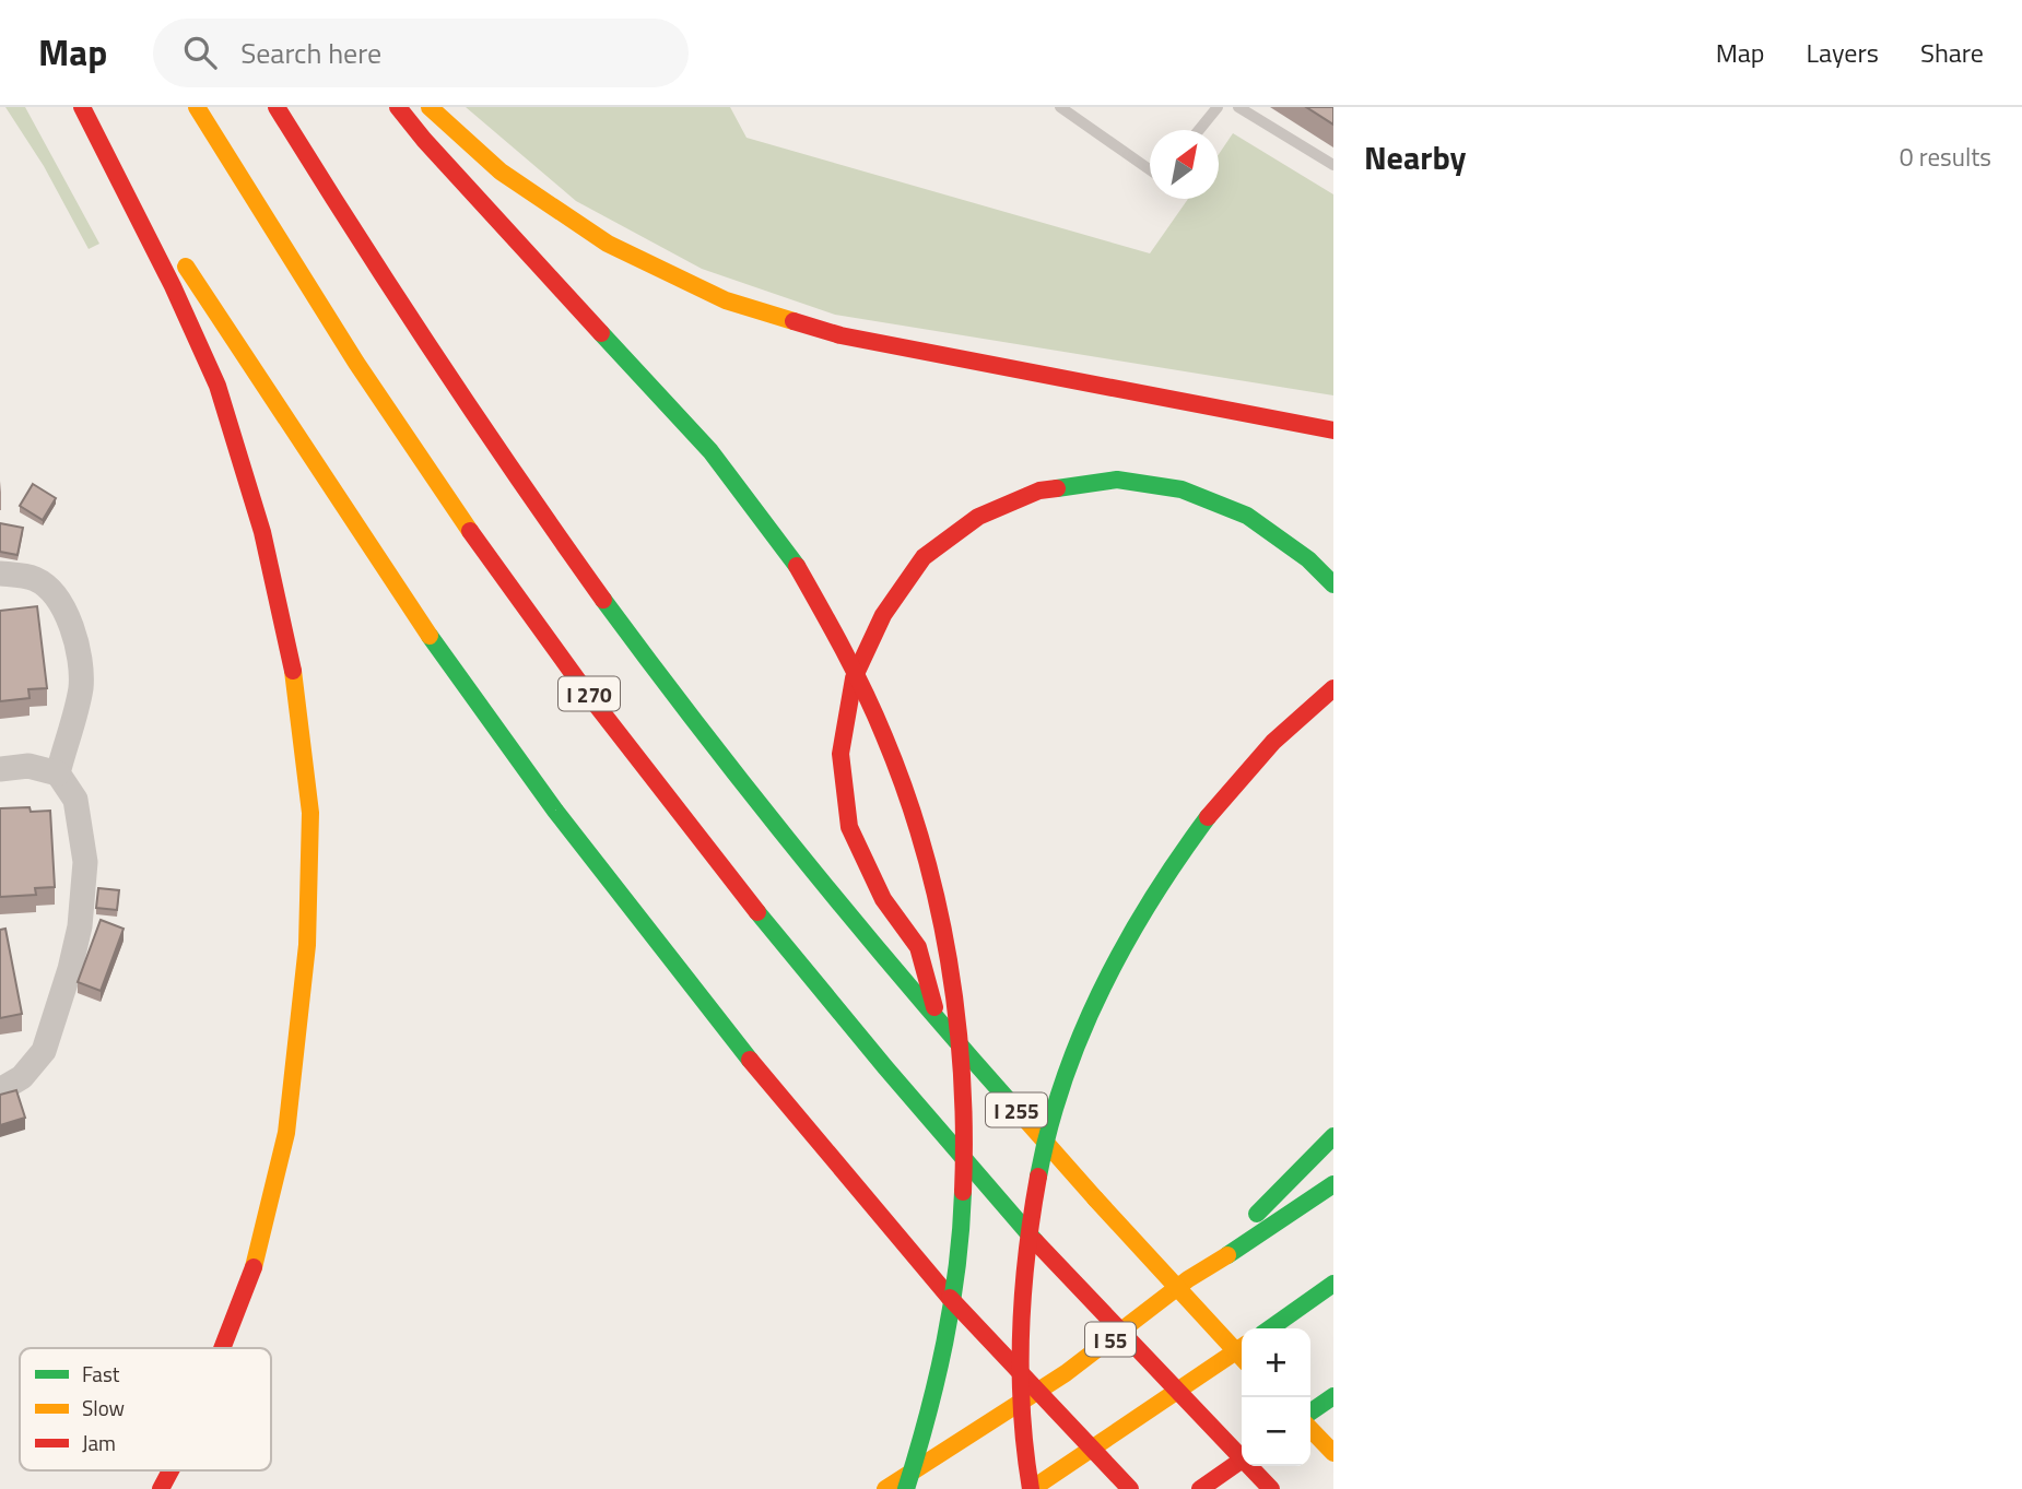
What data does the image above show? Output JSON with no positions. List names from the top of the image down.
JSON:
{
  "streets": {
    "highway": ["I 270", "I 255", "I 55"]
  },
  "crossings": [
    ["I 270", "I 255"]
  ],
  "legend": ["Fast", "Slow", "Jam"],
  "north": "top right",
  "page": {
    "header": "Map",
    "search": "Search here",
    "nav": ["Map", "Layers", "Share"],
    "heading": ["Nearby", "0 results"],
    "map_buttons": ["+", "−"]
  }
}
